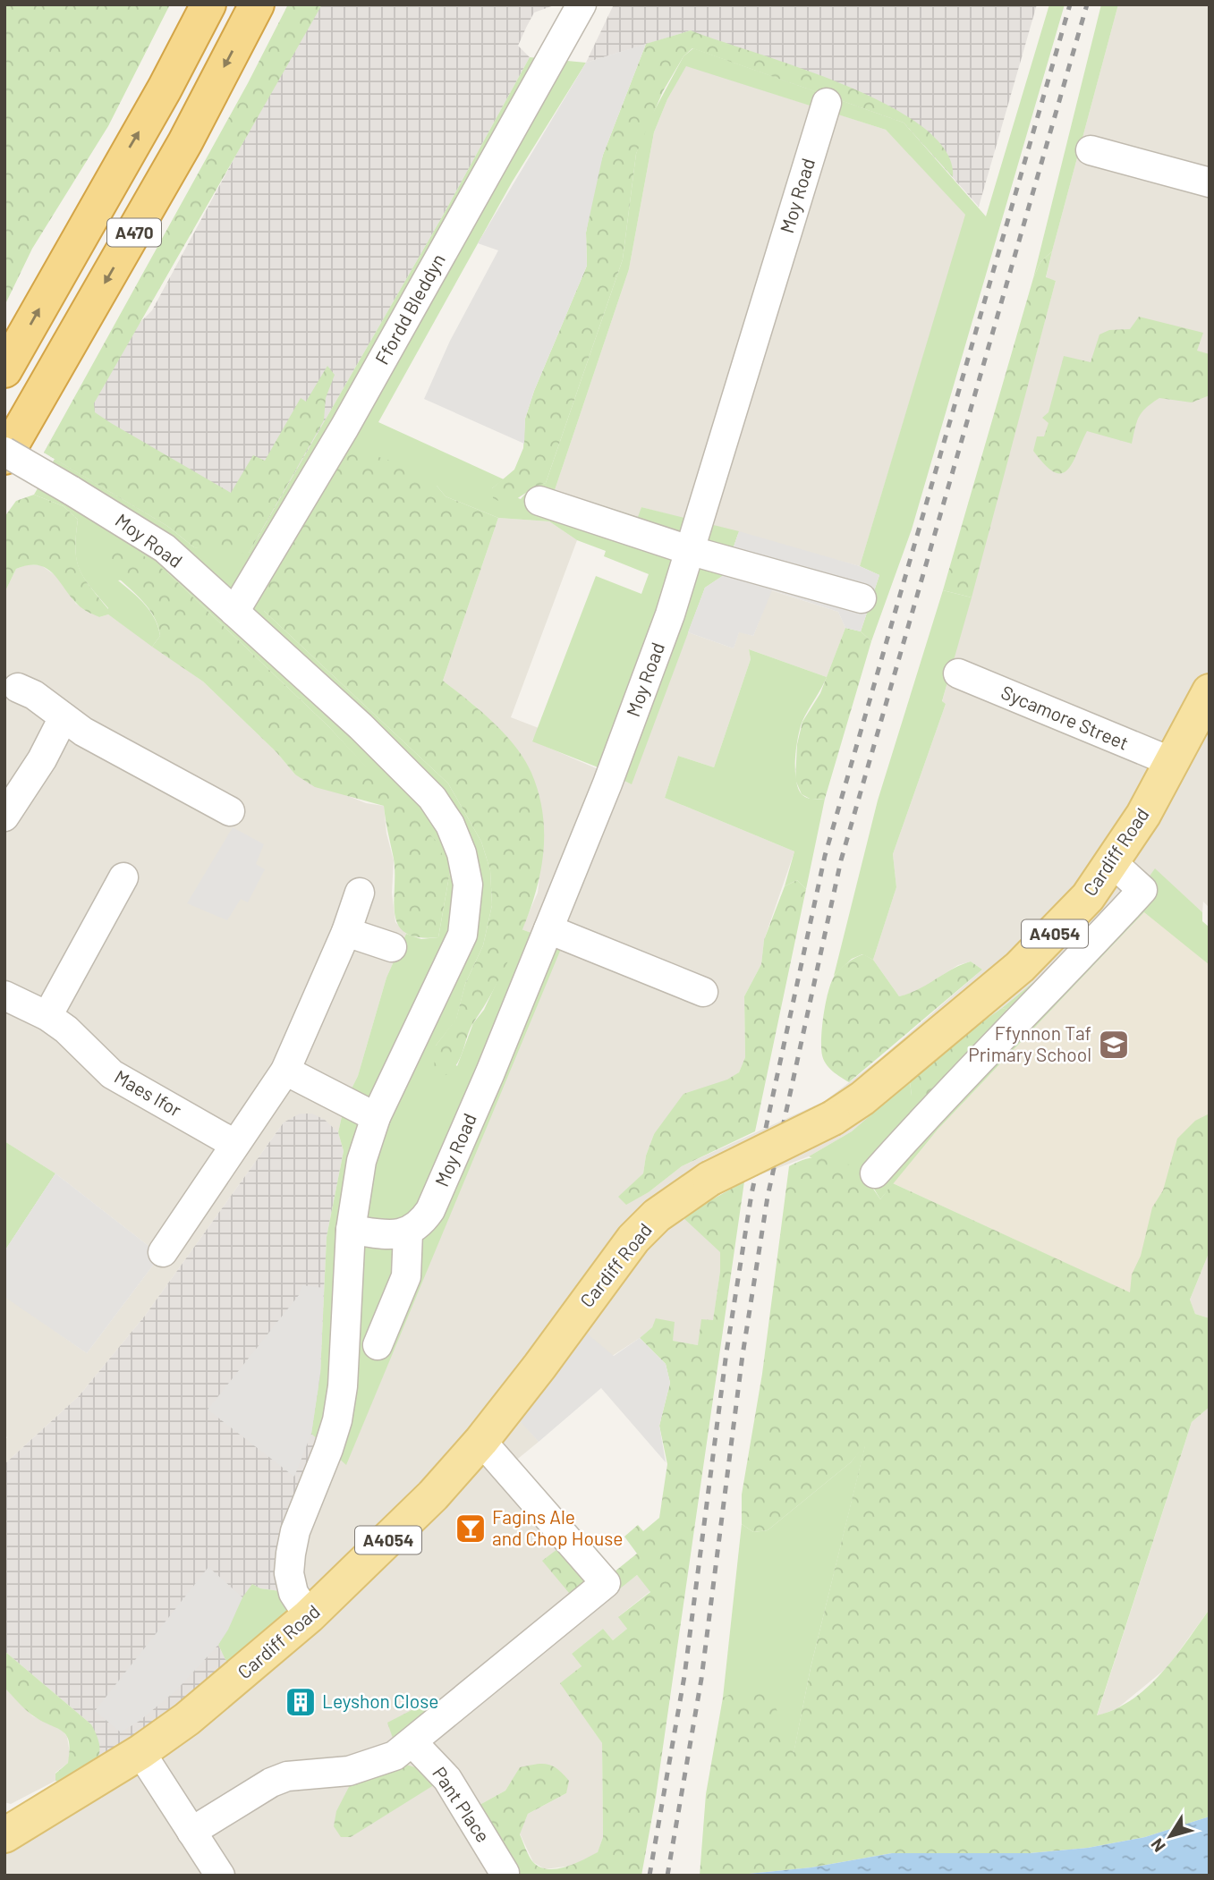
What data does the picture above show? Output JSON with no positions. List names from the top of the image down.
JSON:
{
  "streets": {
    "highway": ["A470"],
    "main road": ["Cardiff Road", "A4054"],
    "street": [
      "Moy Road",
      "Ffordd Bleddyn",
      "Sycamore Street",
      "Maes Ifor",
      "Pant Place"
    ]
  },
  "crossings": [
    ["Moy Road", "Ffordd Bleddyn"],
    ["Moy Road", "Cardiff Road"],
    ["Sycamore Street", "Cardiff Road"]
  ],
  "places": {
    "school or university": ["Ffynnon Taf Primary School"],
    "bar": ["Fagins Ale and Chop House"],
    "building": ["Leyshon Close"]
  },
  "north": "bottom left"
}
